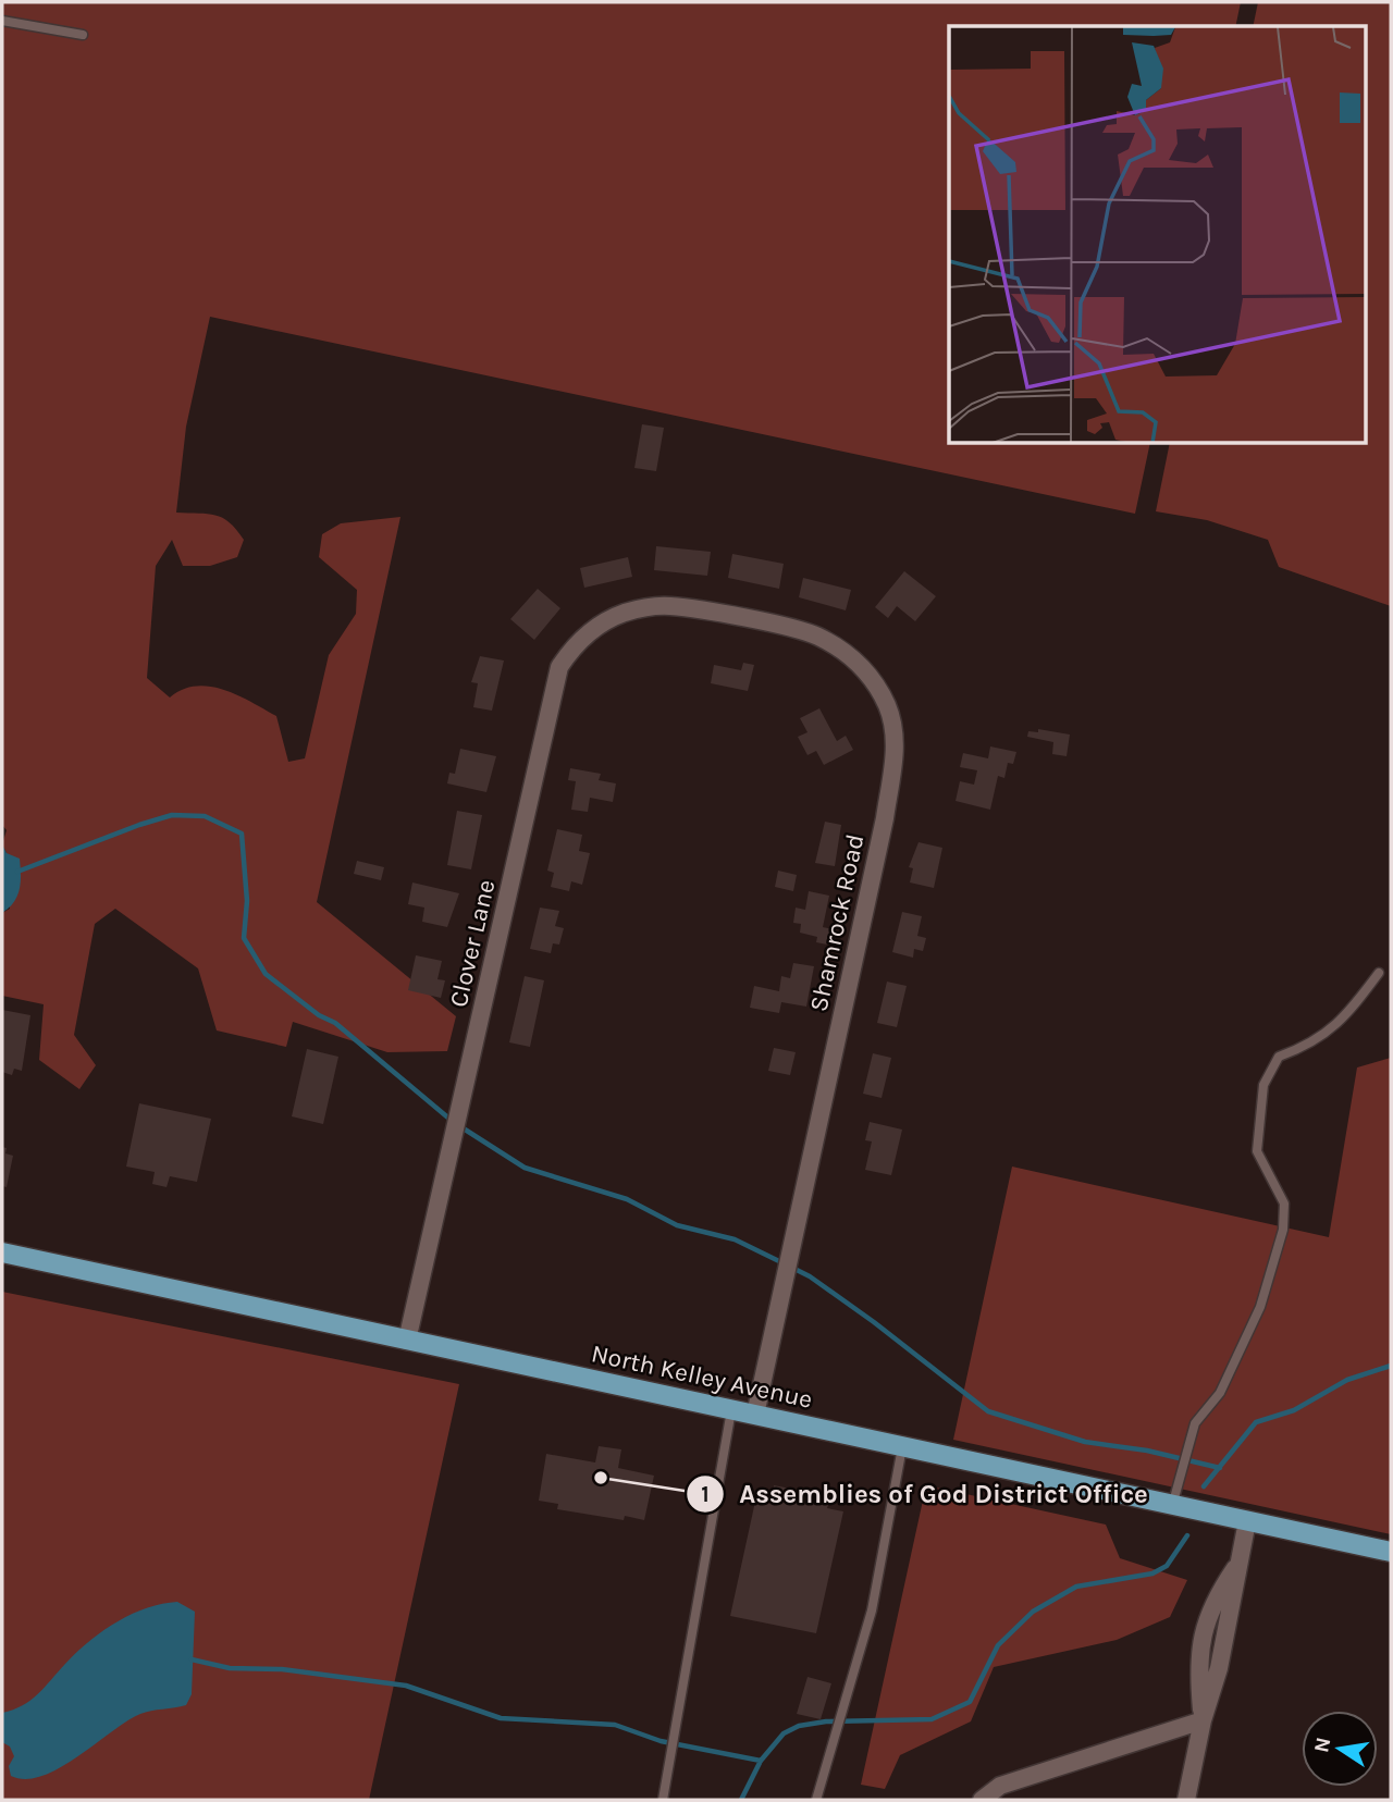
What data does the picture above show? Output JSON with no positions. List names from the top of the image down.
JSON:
{
  "streets": {
    "main road": ["North Kelley Avenue"],
    "street": ["Shamrock Road", "Clover Lane"]
  },
  "crossings": [
    ["Shamrock Road", "Clover Lane"],
    ["Shamrock Road", "North Kelley Avenue"],
    ["Clover Lane", "North Kelley Avenue"]
  ],
  "places": ["Assemblies of God District Office"],
  "north": "left"
}
